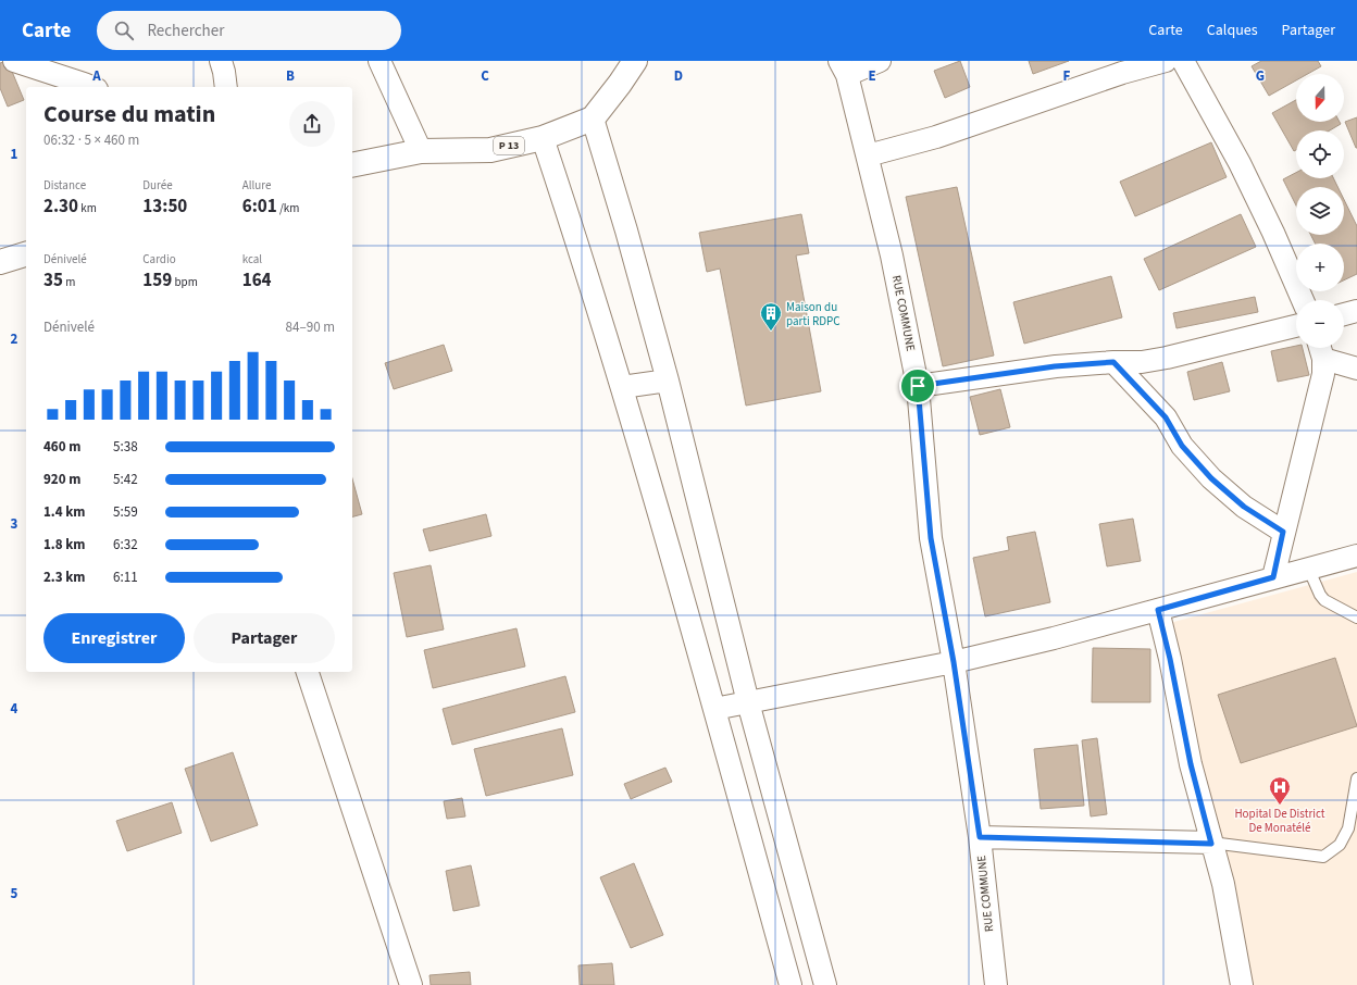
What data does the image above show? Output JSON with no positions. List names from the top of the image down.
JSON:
{
  "streets": {
    "main road": ["P 13"],
    "street": ["RUE COMMUNE"]
  },
  "places": {
    "building": ["Maison du parti RDPC"],
    "hospital": ["Hopital De District De Monatélé"]
  },
  "north": "bottom",
  "page": {
    "header": "Carte",
    "search": "Rechercher",
    "nav": ["Carte", "Calques", "Partager"],
    "map_buttons": ["+", "−"],
    "heading": ["Course du matin", "06:32 · 5 × 460 m"],
    "stats": [
      ["Distance", "2.30 km"],
      ["Durée", "13:50"],
      ["Allure", "6:01 /km"],
      ["Dénivelé", "35 m"],
      ["Cardio", "159 bpm"],
      ["kcal", "164"]
    ],
    "chart": ["Dénivelé", "84–90 m"],
    "list": [
      {
        "name": "460 m",
        "note": "5:38"
      },
      {
        "name": "920 m",
        "note": "5:42"
      },
      {
        "name": "1.4 km",
        "note": "5:59"
      },
      {
        "name": "1.8 km",
        "note": "6:32"
      },
      {
        "name": "2.3 km",
        "note": "6:11"
      }
    ],
    "buttons": ["Enregistrer", "Partager"]
  },
  "grid": {
    "columns": [
      "A",
      "B",
      "C",
      "D",
      "E",
      "F",
      "G"
    ],
    "rows": [
      "1",
      "2",
      "3",
      "4",
      "5"
    ]
  }
}
